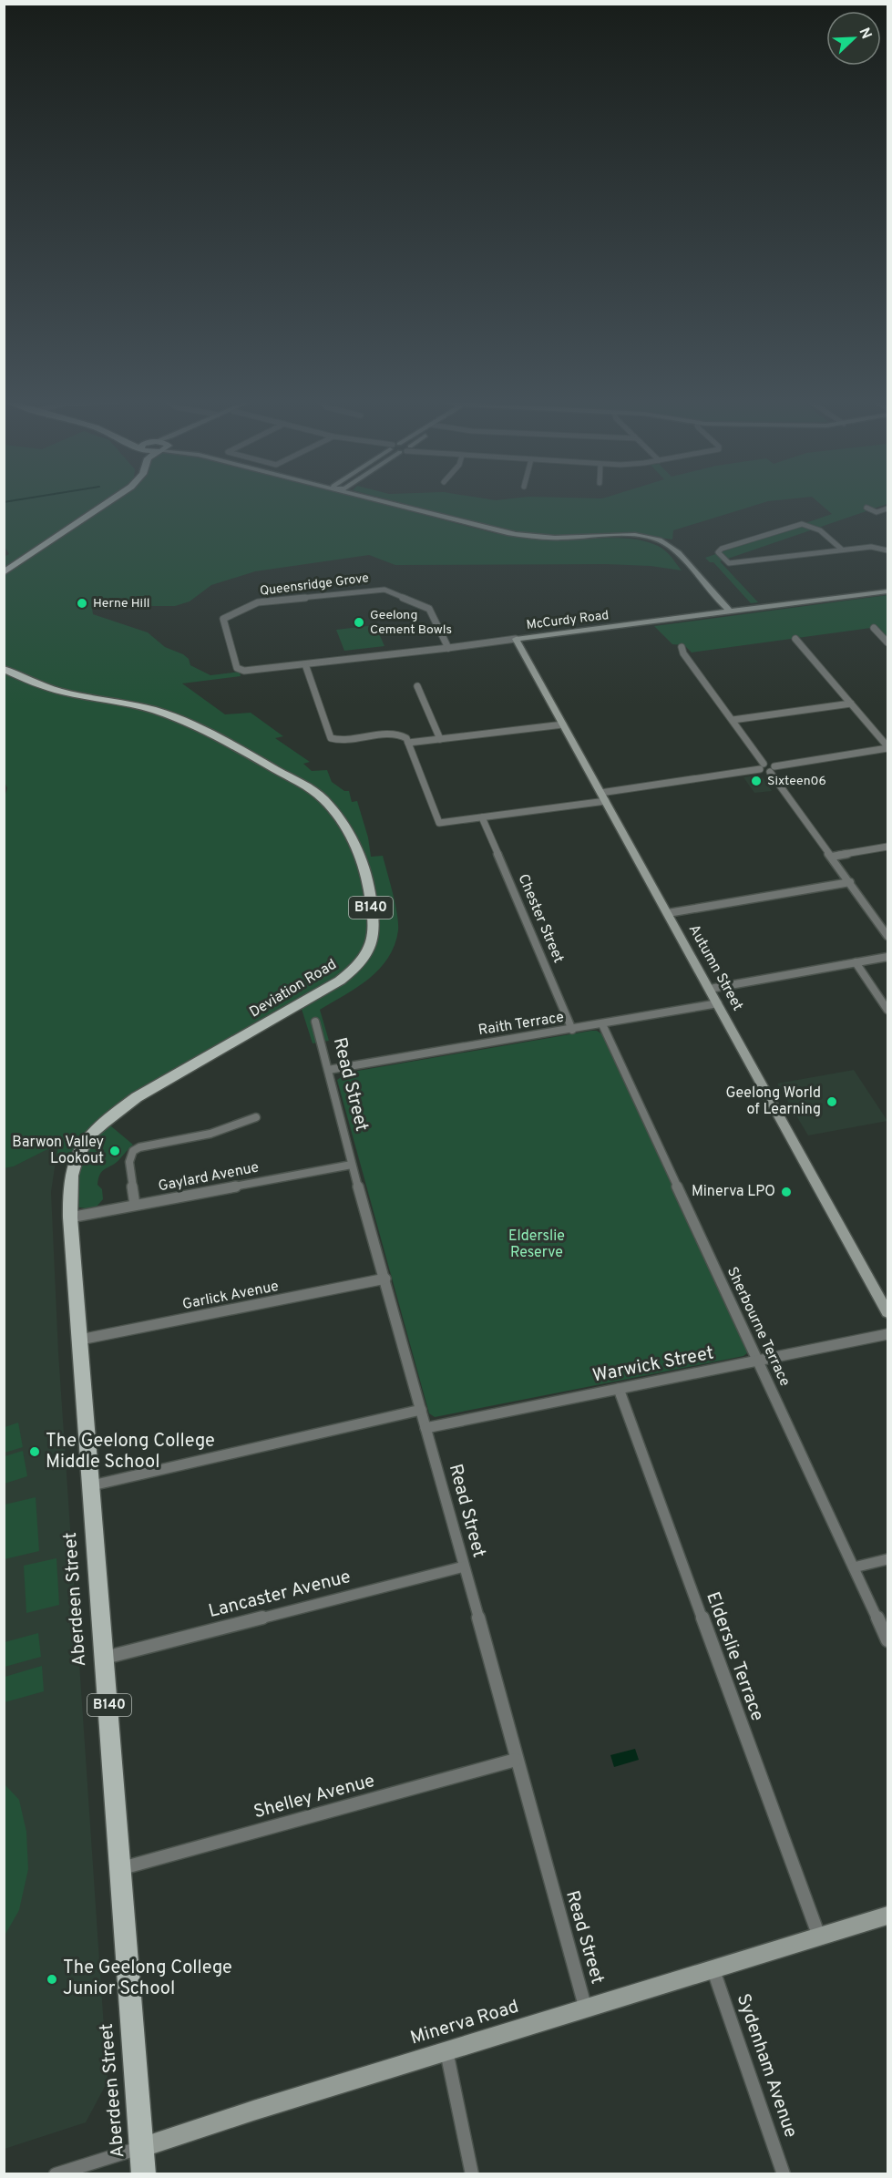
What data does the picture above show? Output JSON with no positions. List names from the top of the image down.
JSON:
{
  "streets": {
    "main road": ["B140", "Deviation Road", "Aberdeen Street"],
    "street": [
      "Queensridge Grove",
      "McCurdy Road",
      "Chester Street",
      "Autumn Street",
      "Raith Terrace",
      "Read Street",
      "Gaylard Avenue",
      "Garlick Avenue",
      "Sherbourne Terrace",
      "Warwick Street",
      "Lancaster Avenue",
      "Elderslie Terrace",
      "Shelley Avenue",
      "Minerva Road",
      "Sydenham Avenue"
    ]
  },
  "crossings": [
    ["Queensridge Grove", "McCurdy Road"],
    ["McCurdy Road", "Autumn Street"],
    ["Chester Street", "Raith Terrace"],
    ["Autumn Street", "Raith Terrace"],
    ["Deviation Road", "Gaylard Avenue"],
    ["Deviation Road", "Aberdeen Street"],
    ["Raith Terrace", "Read Street"],
    ["Raith Terrace", "Sherbourne Terrace"],
    ["Read Street", "Gaylard Avenue"],
    ["Read Street", "Garlick Avenue"],
    ["Read Street", "Warwick Street"],
    ["Read Street", "Lancaster Avenue"],
    ["Read Street", "Shelley Avenue"],
    ["Read Street", "Minerva Road"],
    ["Gaylard Avenue", "Aberdeen Street"],
    ["Garlick Avenue", "Aberdeen Street"],
    ["Sherbourne Terrace", "Warwick Street"],
    ["Warwick Street", "Elderslie Terrace"],
    ["Lancaster Avenue", "Aberdeen Street"],
    ["Aberdeen Street", "Shelley Avenue"],
    ["Aberdeen Street", "Minerva Road"],
    ["Elderslie Terrace", "Minerva Road"],
    ["Minerva Road", "Sydenham Avenue"]
  ],
  "parks": ["Elderslie Reserve"],
  "places": [
    "Herne Hill",
    "Geelong Cement Bowls",
    "Sixteen06",
    "Geelong World of Learning",
    "Barwon Valley Lookout",
    "Minerva LPO",
    "The Geelong College Middle School",
    "The Geelong College Junior School"
  ],
  "north": "top right"
}
